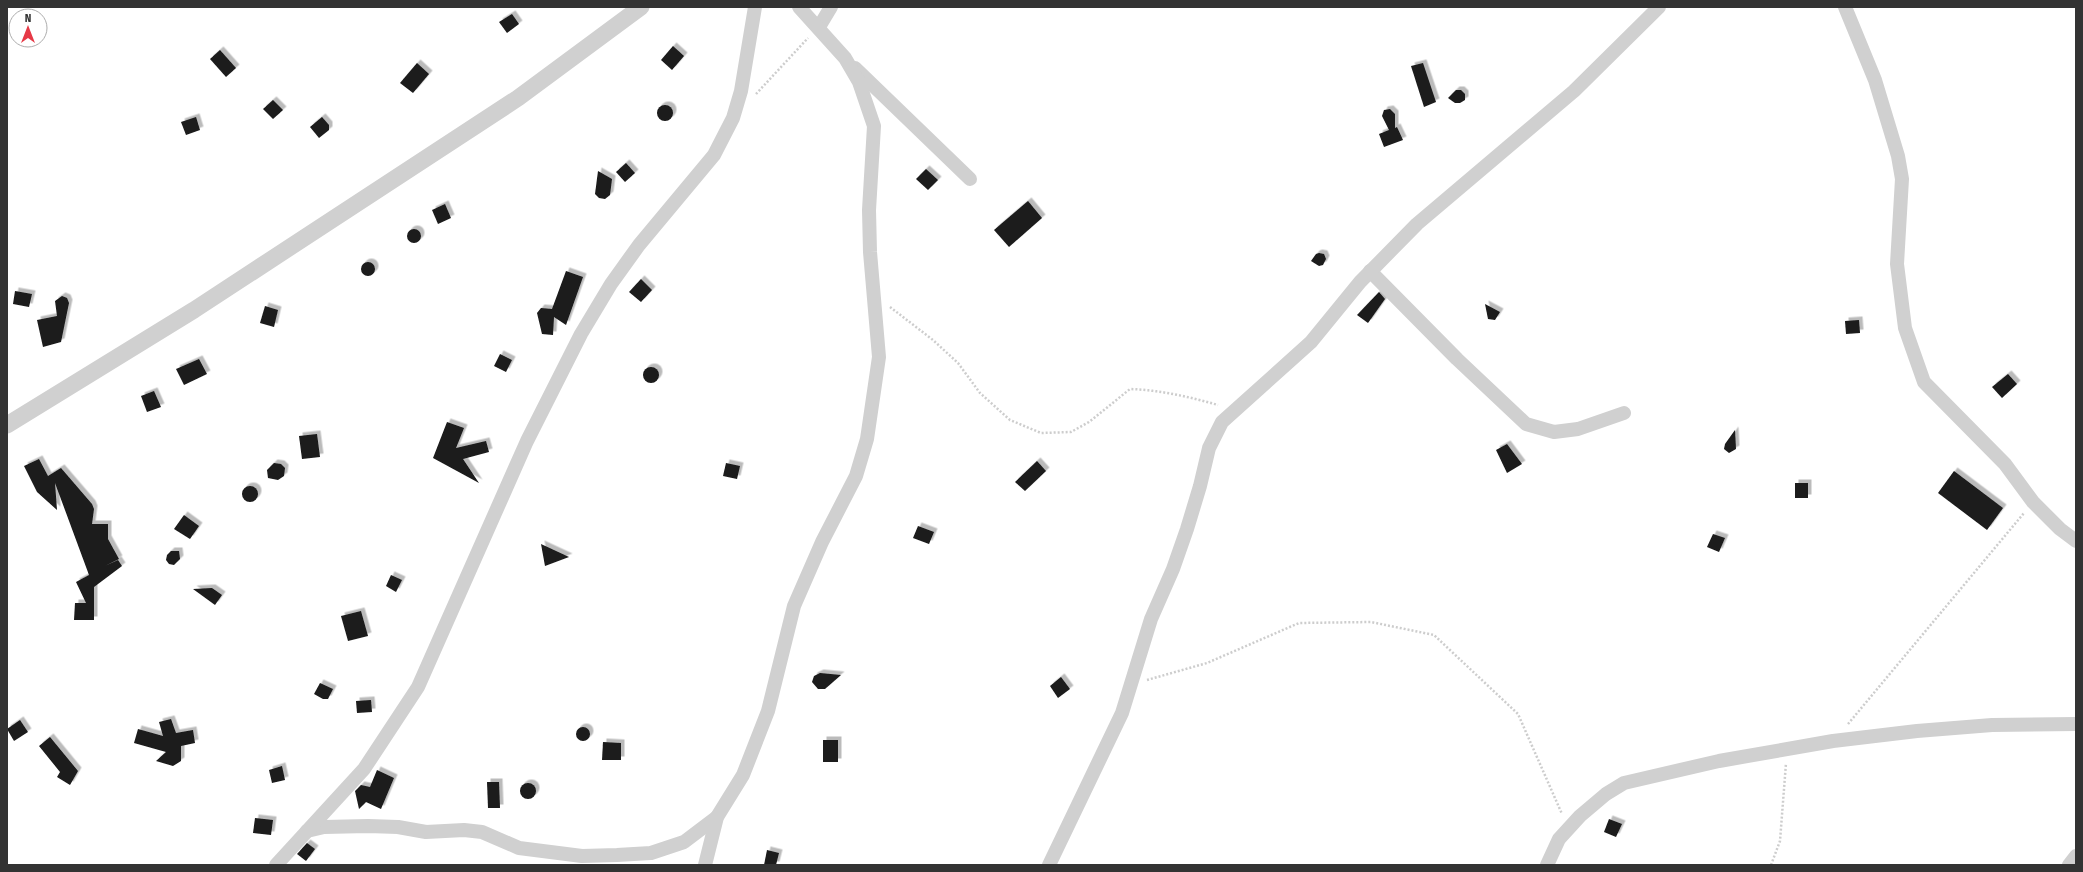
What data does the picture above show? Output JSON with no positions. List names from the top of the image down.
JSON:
{
  "north": "top"
}
